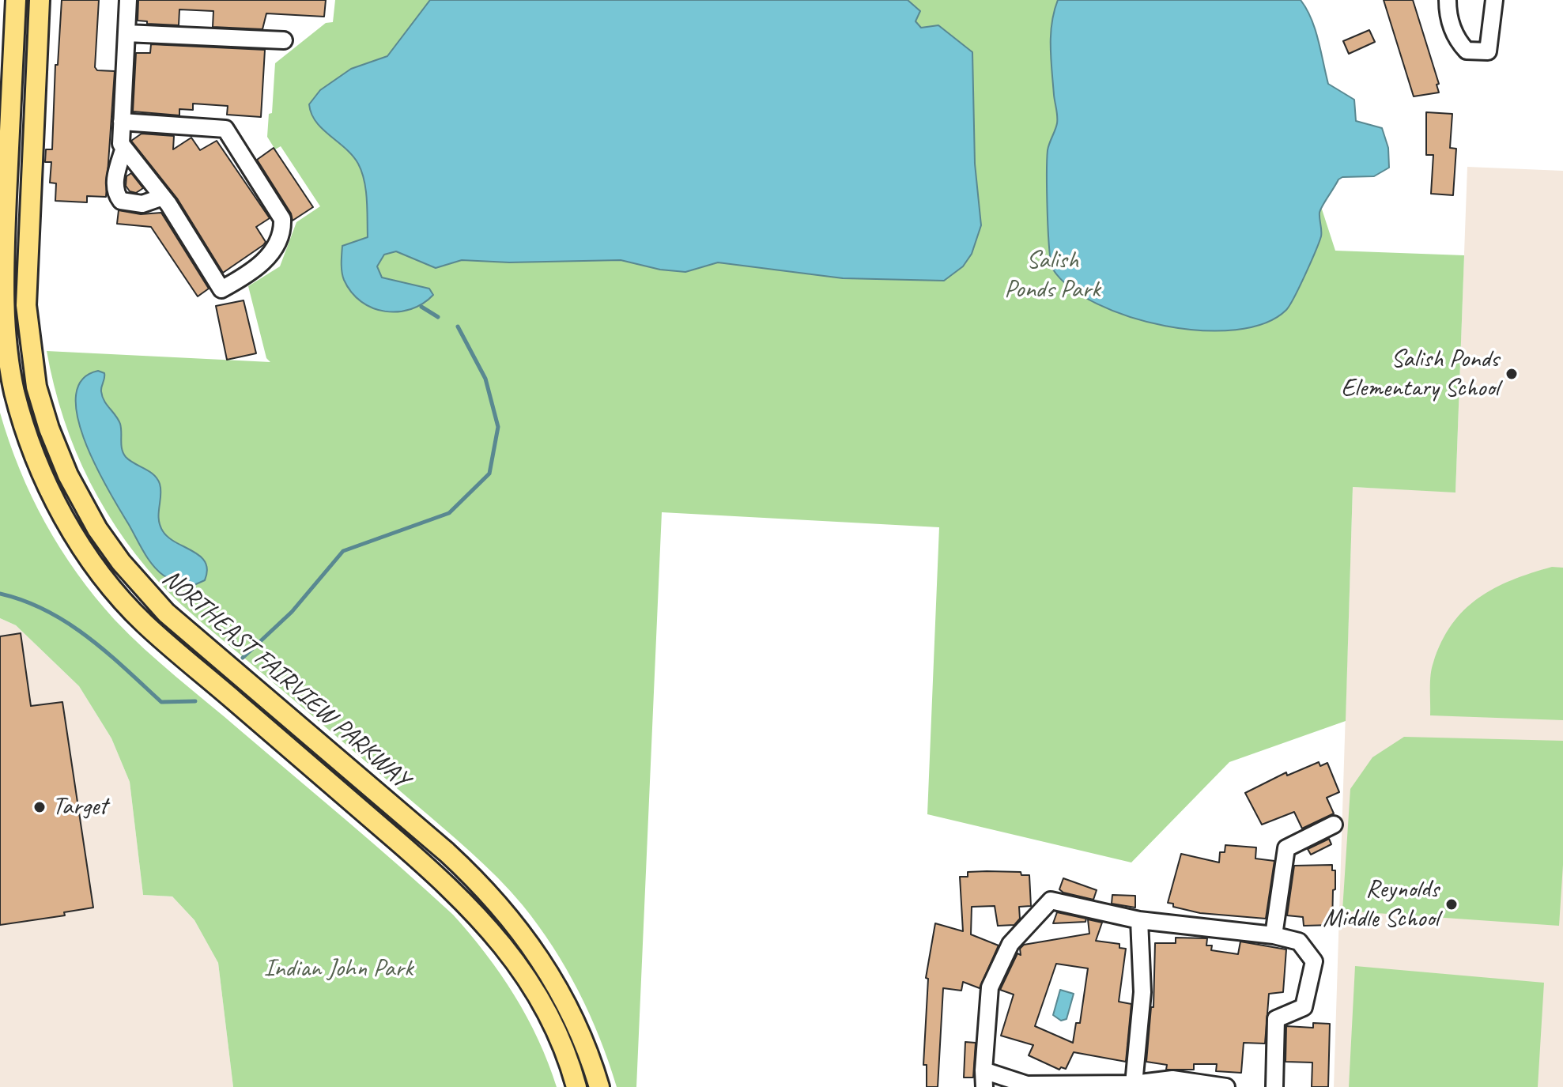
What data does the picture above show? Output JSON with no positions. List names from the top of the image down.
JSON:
{
  "streets": {
    "main road": ["NORTHEAST FAIRVIEW PARKWAY"]
  },
  "parks": ["Salish Ponds Park", "Indian John Park"],
  "places": ["Salish Ponds Elementary School", "Target", "Reynolds Middle School"]
}
